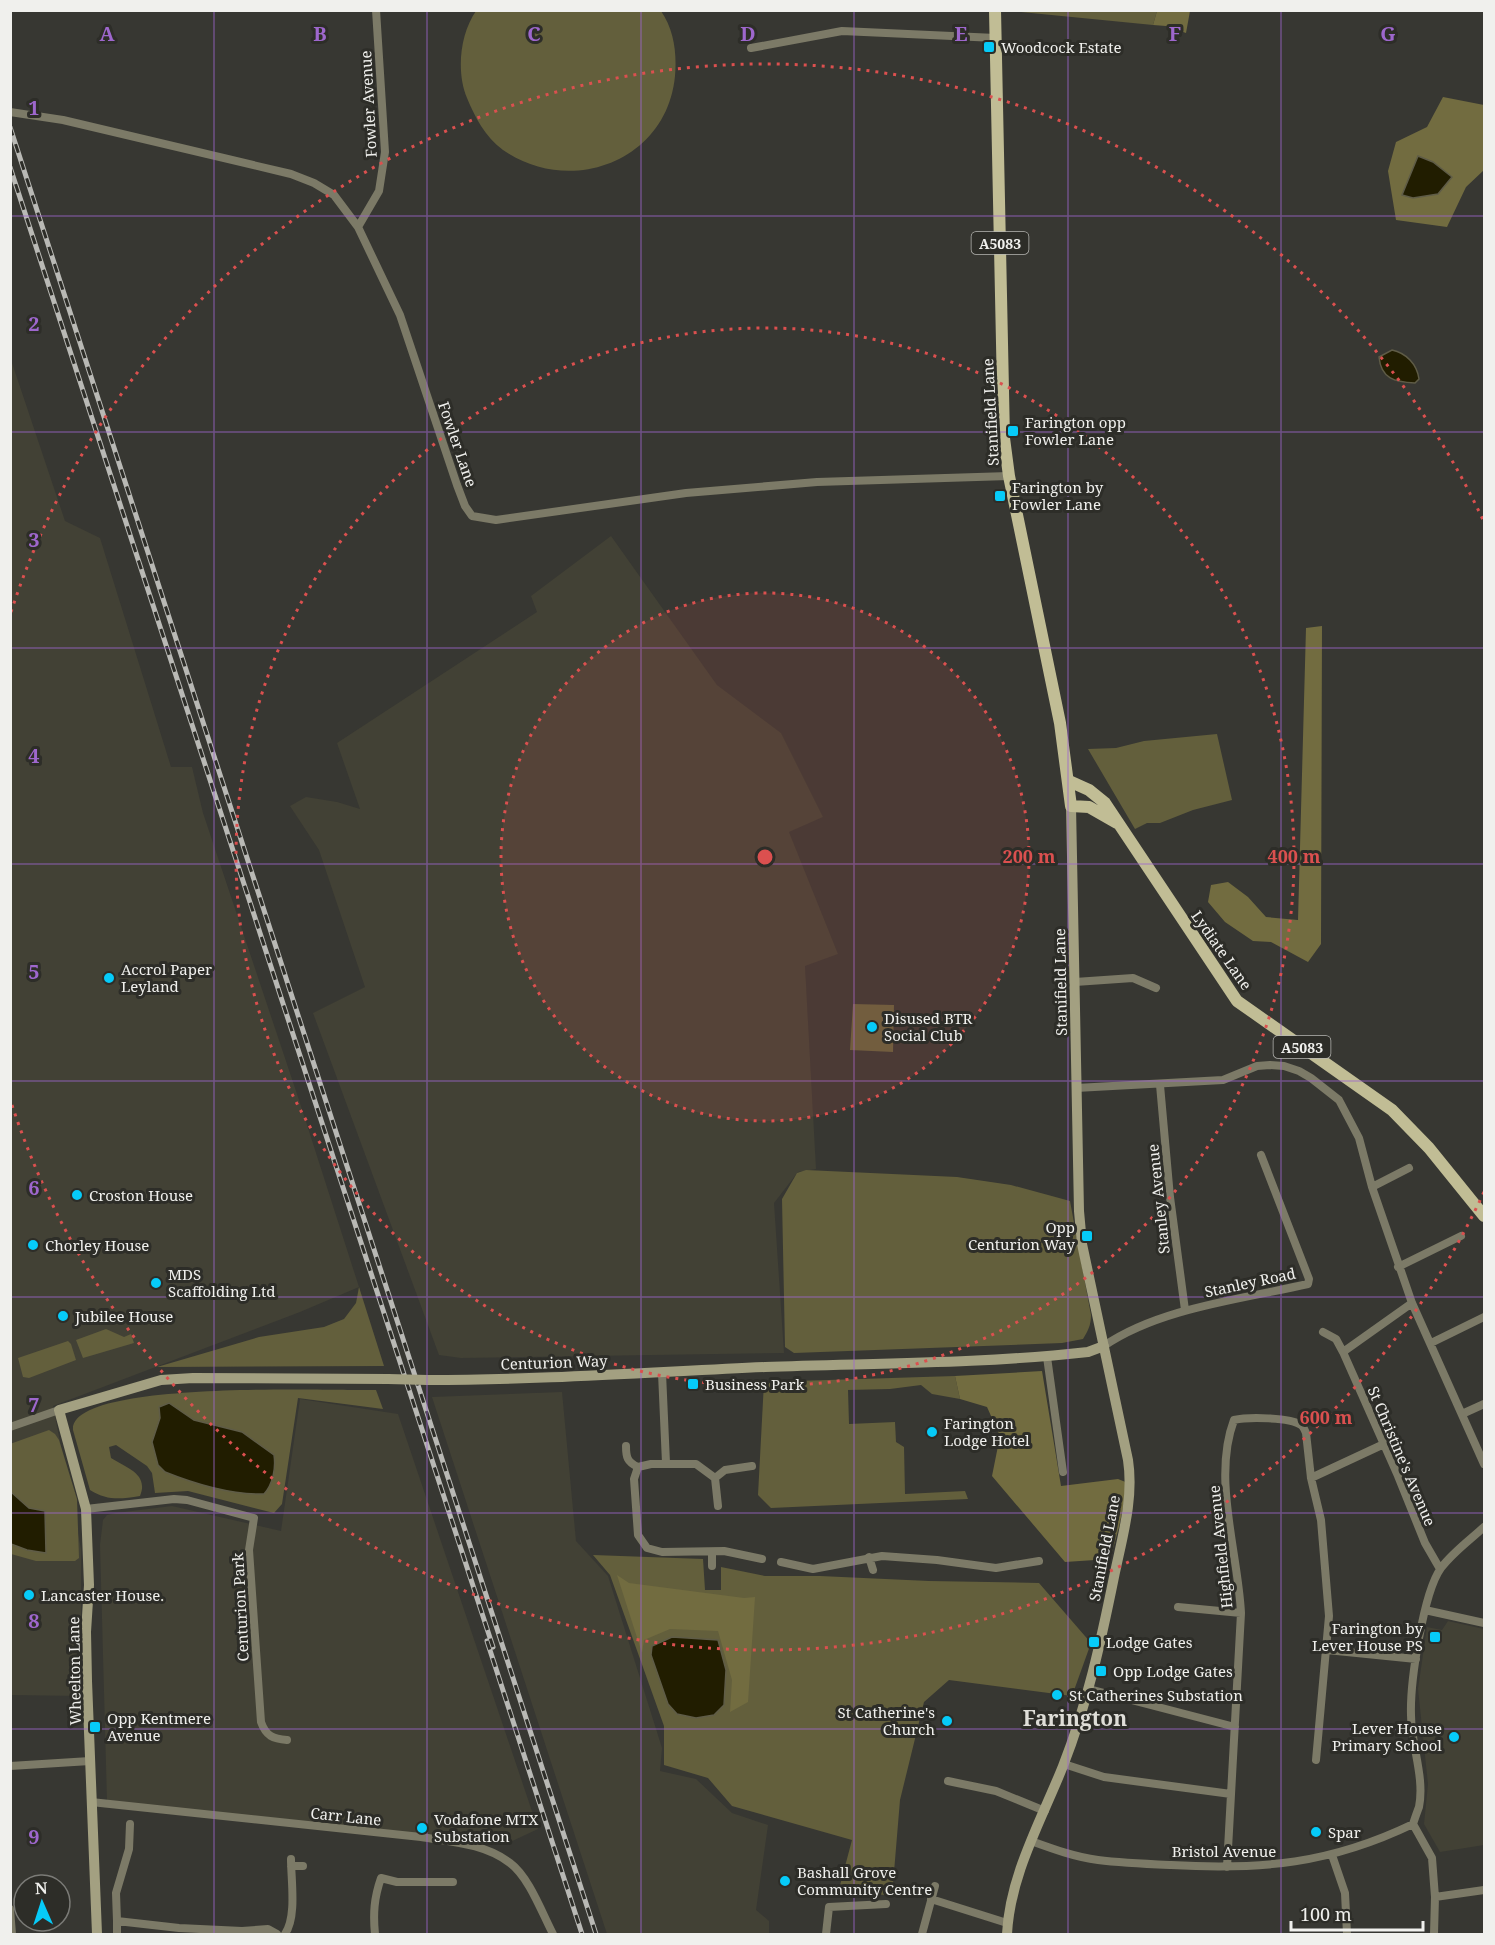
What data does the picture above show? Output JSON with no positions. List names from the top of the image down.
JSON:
{
  "streets": {
    "main road": ["A5083", "Stanifield Lane", "Lydiate Lane"],
    "street": [
      "Fowler Avenue",
      "Fowler Lane",
      "Stanley Avenue",
      "Stanley Road",
      "Centurion Way",
      "St Christine's Avenue",
      "Highfield Avenue",
      "Centurion Park",
      "Wheelton Lane",
      "Carr Lane",
      "Bristol Avenue"
    ]
  },
  "crossings": [
    ["Fowler Avenue", "Fowler Lane"],
    ["Stanifield Lane", "Fowler Lane"],
    ["Stanifield Lane", "Lydiate Lane"],
    ["Stanifield Lane", "Stanley Road"],
    ["Stanifield Lane", "Centurion Way"],
    ["Stanifield Lane", "Bristol Avenue"],
    ["Stanley Avenue", "Stanley Road"],
    ["Stanley Road", "Centurion Way"],
    ["Centurion Way", "Wheelton Lane"],
    ["Highfield Avenue", "Bristol Avenue"],
    ["Centurion Park", "Wheelton Lane"],
    ["Wheelton Lane", "Carr Lane"]
  ],
  "districts": ["Farington"],
  "places": {
    "transit": [
      "Woodcock Estate",
      "Farington opp Fowler Lane",
      "Farington by Fowler Lane",
      "Opp Centurion Way",
      "Business Park",
      "Farington by Lever House PS",
      "Lodge Gates",
      "Opp Lodge Gates",
      "Opp Kentmere Avenue"
    ],
    "other": [
      "Accrol Paper Leyland",
      "Disused BTR Social Club",
      "Croston House",
      "Chorley House",
      "MDS Scaffolding Ltd",
      "Jubilee House",
      "Farington Lodge Hotel",
      "Lancaster House.",
      "St Catherines Substation",
      "St Catherine's Church",
      "Lever House Primary School",
      "Vodafone MTX Substation",
      "Spar",
      "Bashall Grove Community Centre"
    ]
  },
  "scale_bar": "100 m",
  "north": "top",
  "grid": {
    "columns": [
      "A",
      "B",
      "C",
      "D",
      "E",
      "F",
      "G"
    ],
    "rows": [
      "1",
      "2",
      "3",
      "4",
      "5",
      "6",
      "7",
      "8",
      "9"
    ]
  },
  "rings": ["200 m", "400 m", "600 m"]
}
